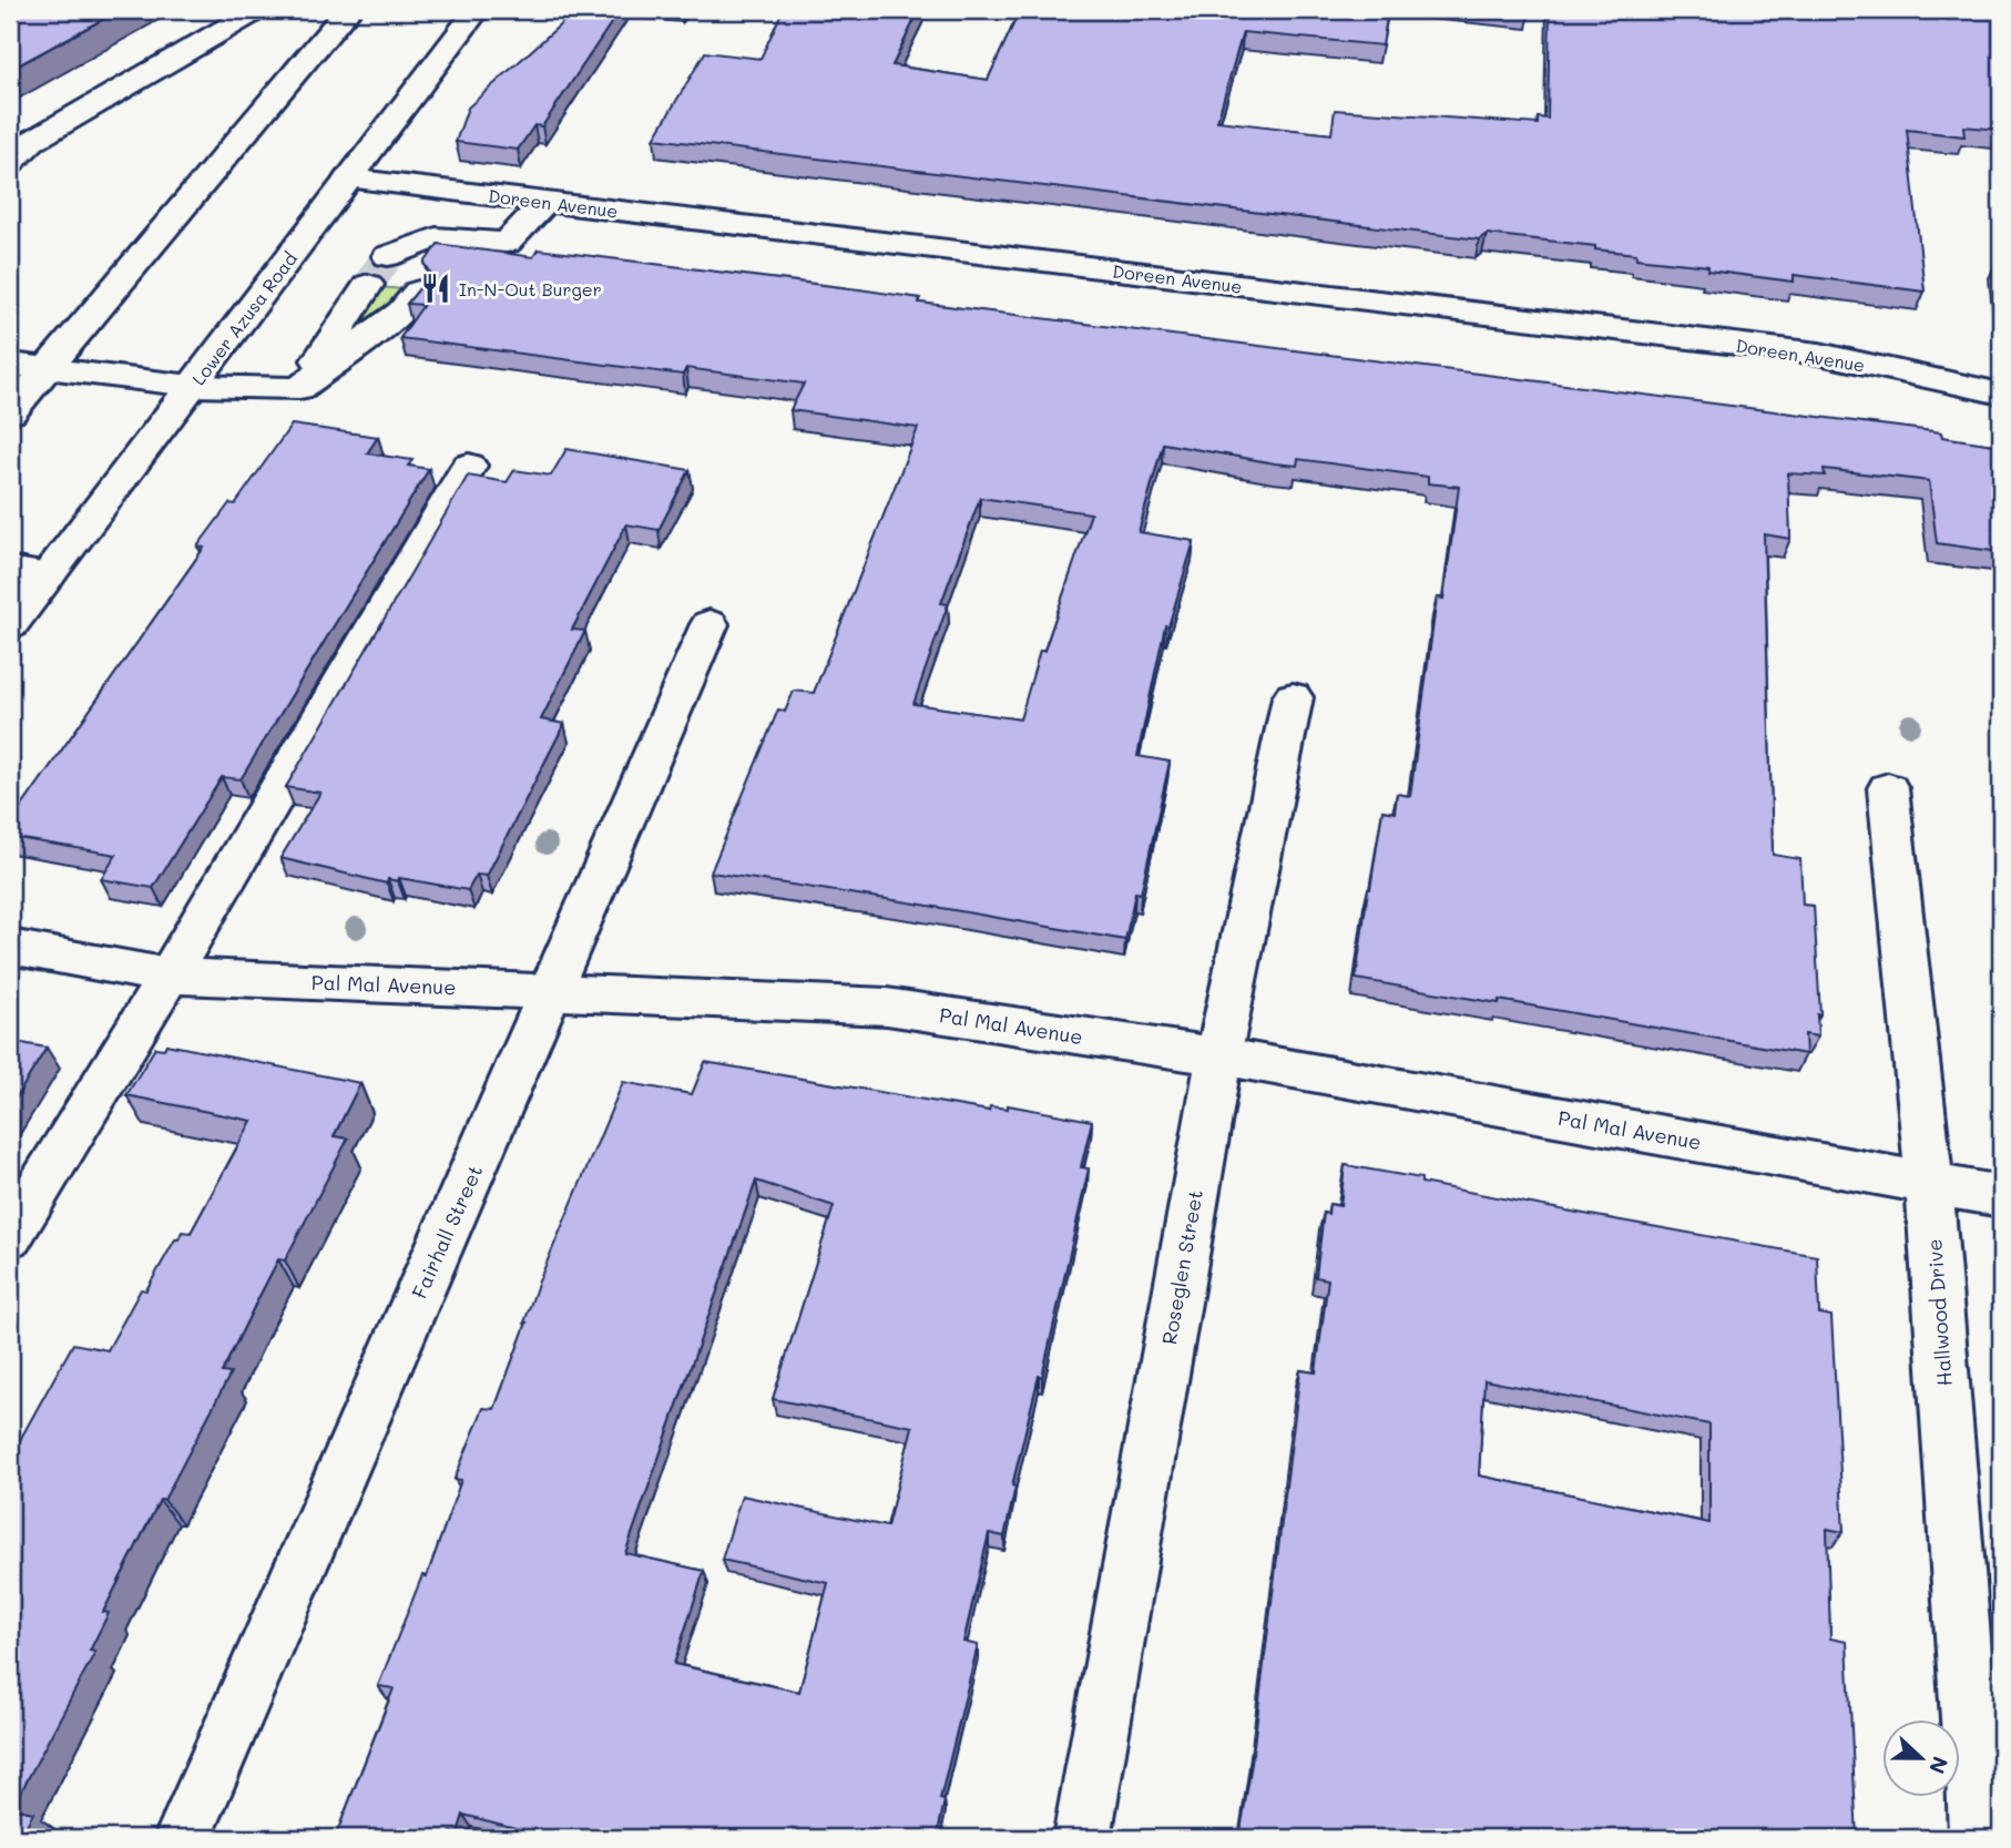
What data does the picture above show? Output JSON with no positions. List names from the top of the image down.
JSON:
{
  "streets": {
    "street": [
      "Doreen Avenue",
      "Lower Azusa Road",
      "Pal Mal Avenue",
      "Fairhall Street",
      "Roseglen Street",
      "Hallwood Drive"
    ]
  },
  "crossings": [
    ["Doreen Avenue", "Lower Azusa Road"],
    ["Pal Mal Avenue", "Fairhall Street"],
    ["Pal Mal Avenue", "Roseglen Street"],
    ["Pal Mal Avenue", "Hallwood Drive"]
  ],
  "places": {
    "restaurant": ["In-N-Out Burger"]
  },
  "north": "right"
}
